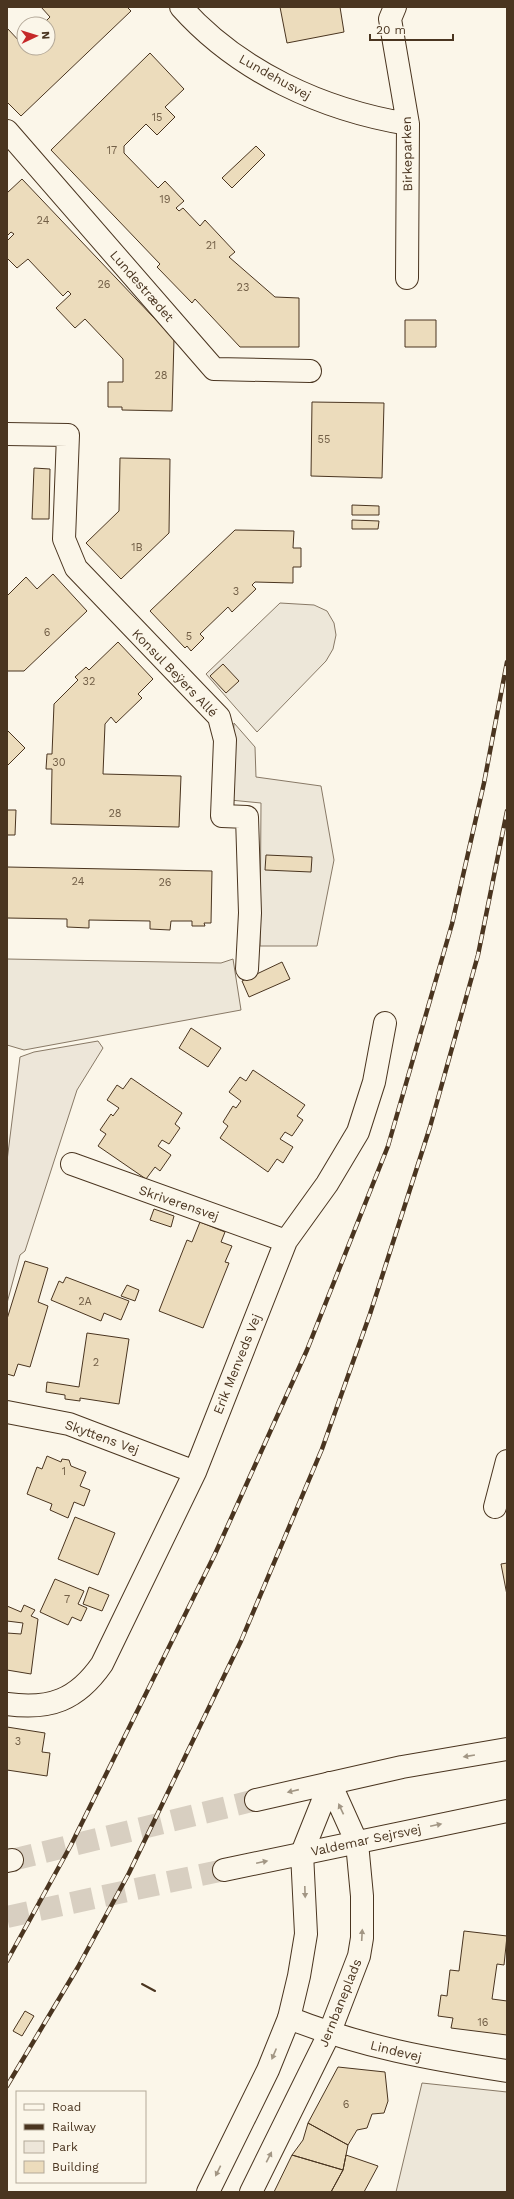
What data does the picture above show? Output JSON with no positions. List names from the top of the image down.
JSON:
{
  "streets": {
    "street": [
      "Lundehusvej",
      "Birkeparken",
      "Lundestrædet",
      "Konsul Beÿers Allé",
      "Skriverensvej",
      "Erik Menveds Vej",
      "Skyttens Vej",
      "Valdemar Sejrsvej",
      "Jernbaneplads",
      "Lindevej"
    ]
  },
  "crossings": [
    ["Lundehusvej", "Birkeparken"],
    ["Skriverensvej", "Erik Menveds Vej"],
    ["Erik Menveds Vej", "Skyttens Vej"],
    ["Valdemar Sejrsvej", "Jernbaneplads"],
    ["Jernbaneplads", "Lindevej"]
  ],
  "house_numbers": [
    "15",
    "17",
    "19",
    "24",
    "21",
    "26",
    "23",
    "28",
    "55",
    "1B",
    "3",
    "6",
    "5",
    "32",
    "30",
    "28",
    "24",
    "26",
    "2A",
    "2",
    "1",
    "7",
    "3",
    "16",
    "6"
  ],
  "legend": [
    "Road",
    "Railway",
    "Park",
    "Building"
  ],
  "scale_bar": "20 m",
  "north": "right"
}
